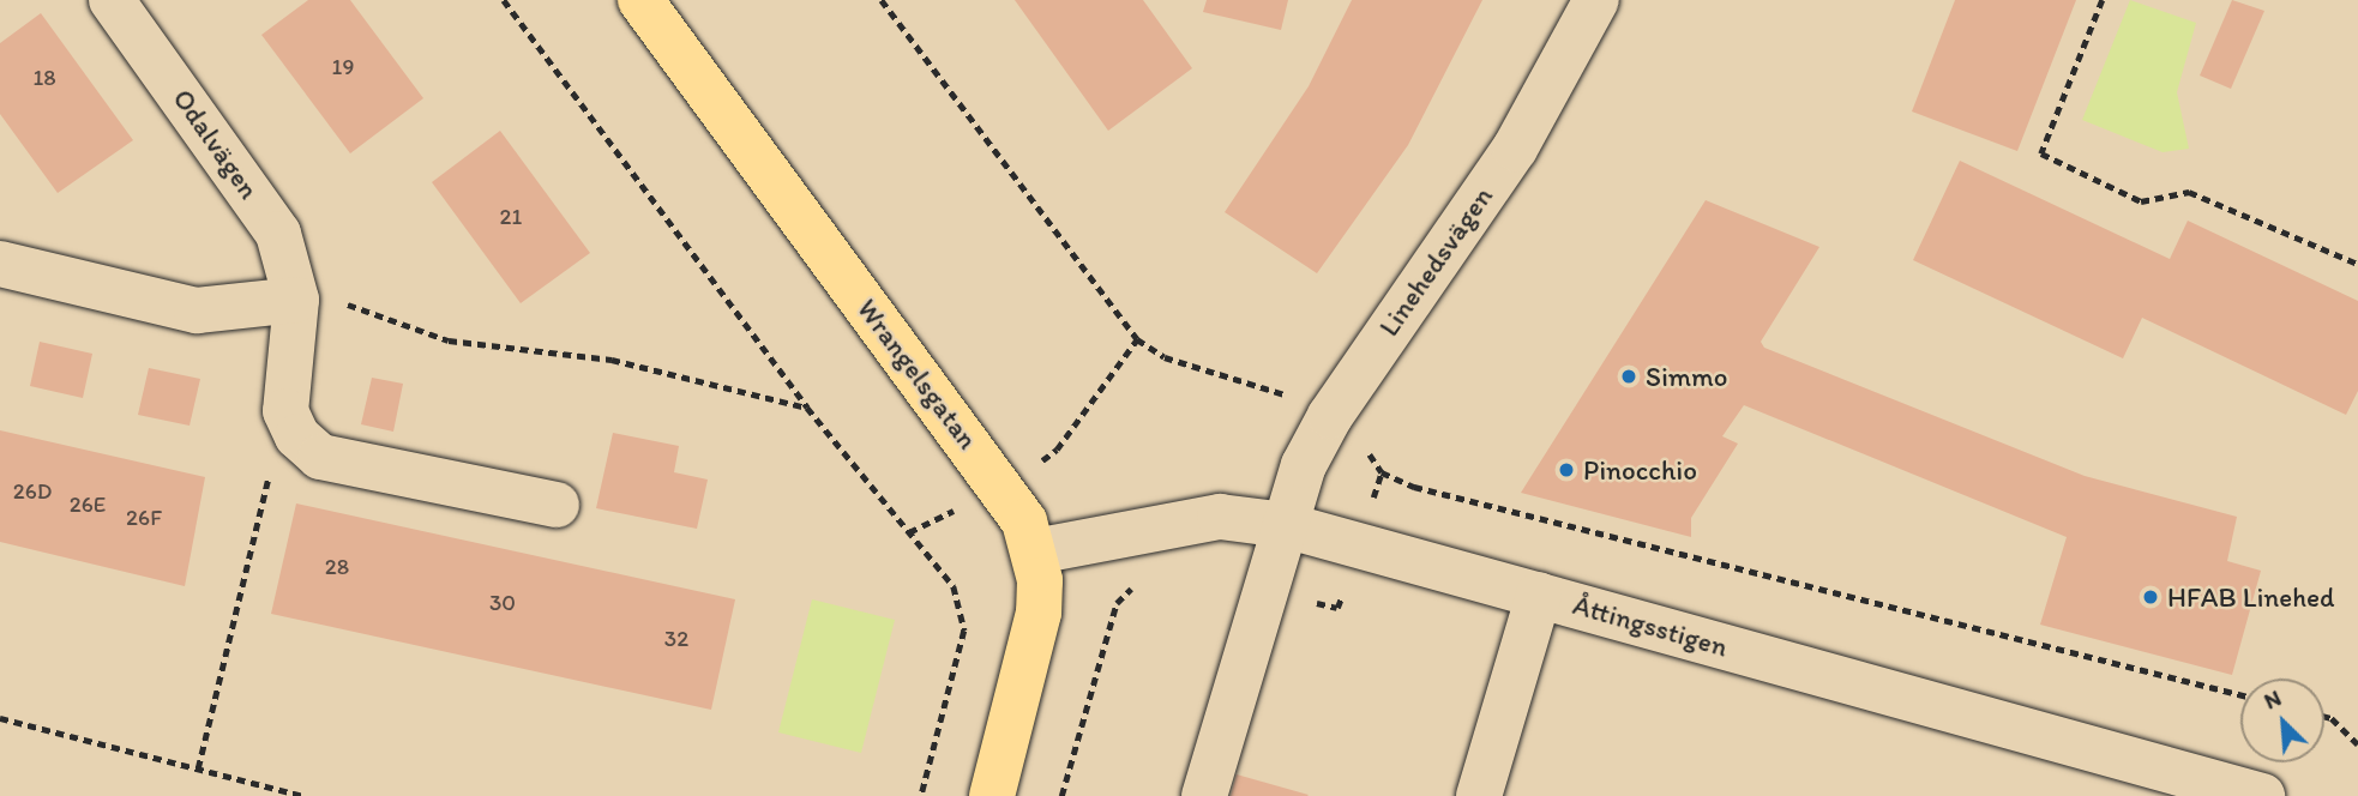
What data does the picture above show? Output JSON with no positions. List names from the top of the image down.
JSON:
{
  "streets": {
    "main road": ["Wrangelsgatan"],
    "street": ["Odalvägen", "Linehedsvägen", "Åttingsstigen"]
  },
  "crossings": [
    ["Linehedsvägen", "Åttingsstigen"],
    ["Wrangelsgatan", "Åttingsstigen"]
  ],
  "places": ["Simmo", "Pinocchio", "HFAB Linehed"],
  "house_numbers": [
    "19",
    "18",
    "21",
    "26D",
    "26E",
    "26F",
    "28",
    "30",
    "32"
  ],
  "north": "top left"
}
